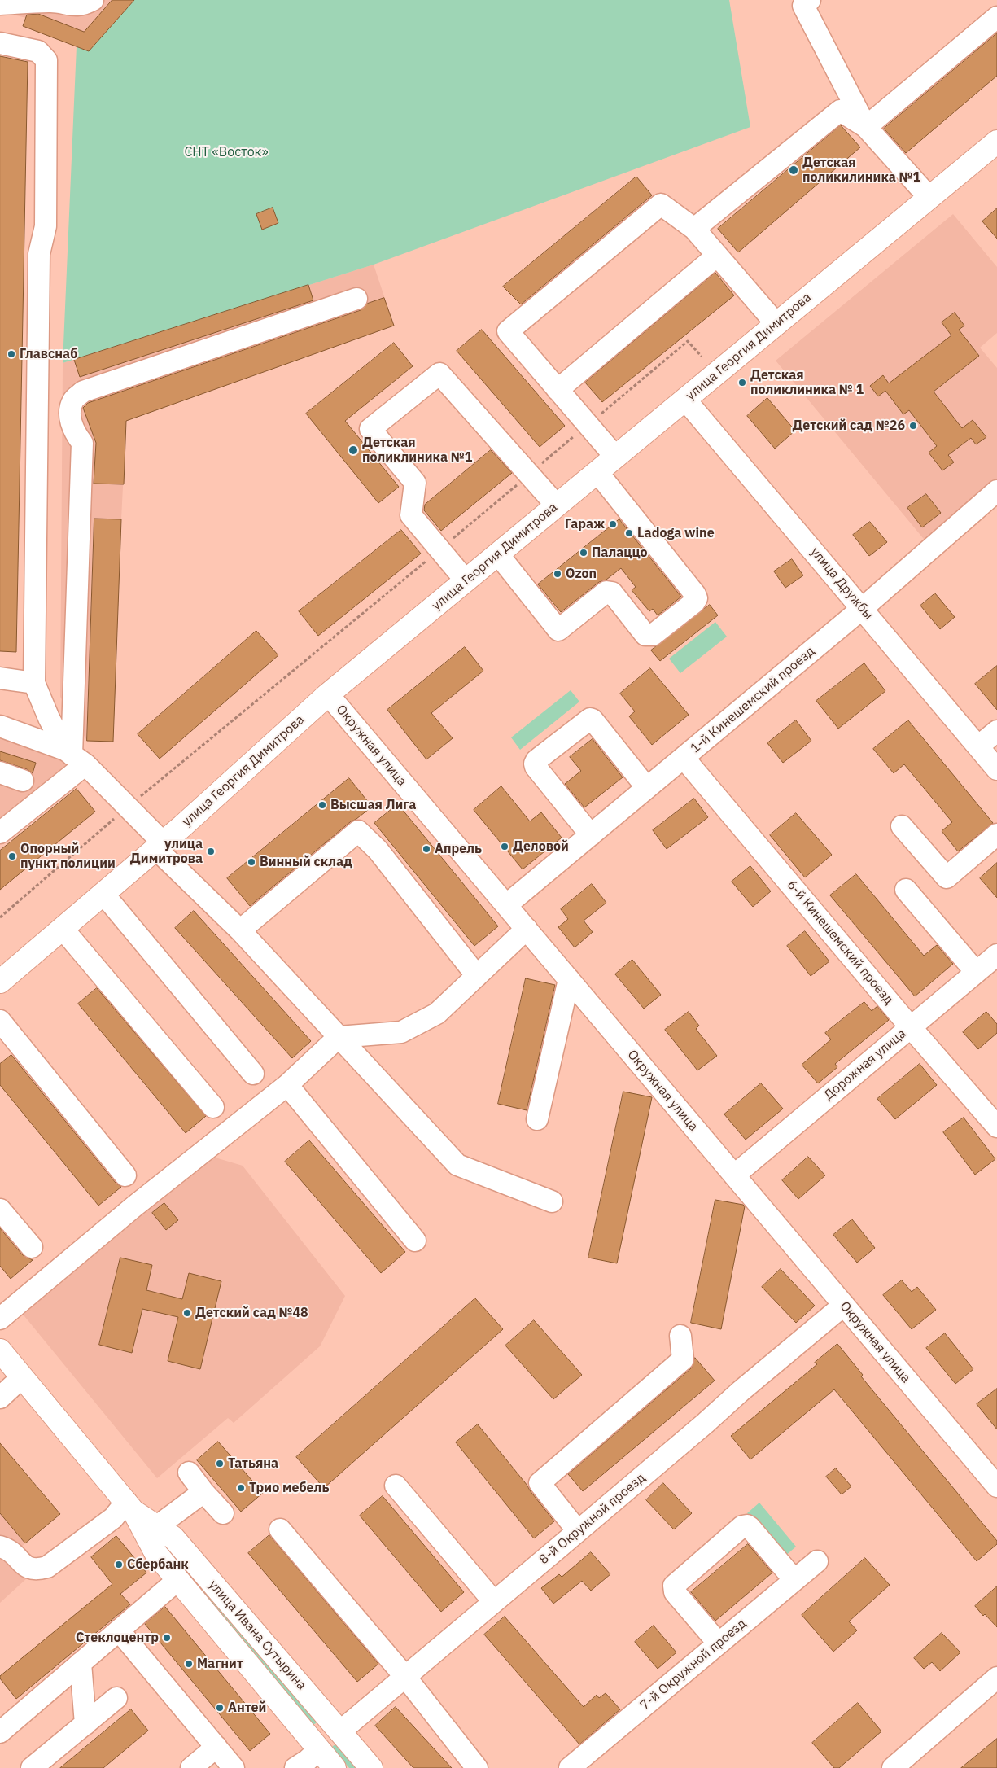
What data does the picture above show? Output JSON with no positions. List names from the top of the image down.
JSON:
{
  "streets": {
    "main road": ["улица Георгия Димитрова", "улица Ивана Сутырина"],
    "street": [
      "улица Дружбы",
      "1-й Кинешемский проезд",
      "Окружная улица",
      "6-й Кинешемский проезд",
      "Дорожная улица",
      "8-й Окружной проезд",
      "7-й Окружной проезд"
    ]
  },
  "crossings": [
    ["улица Георгия Димитрова", "улица Дружбы"],
    ["улица Георгия Димитрова", "Окружная улица"],
    ["улица Дружбы", "1-й Кинешемский проезд"],
    ["1-й Кинешемский проезд", "Окружная улица"],
    ["1-й Кинешемский проезд", "6-й Кинешемский проезд"],
    ["Окружная улица", "Дорожная улица"],
    ["Окружная улица", "8-й Окружной проезд"],
    ["6-й Кинешемский проезд", "Дорожная улица"],
    ["8-й Окружной проезд", "улица Ивана Сутырина"]
  ],
  "parks": ["СНТ «Восток»"],
  "places": [
    "Детская поликилиника №1",
    "Главснаб",
    "Детская поликлиника № 1",
    "Детский сад №26",
    "Детская поликлиника №1",
    "Гараж",
    "Ladoga wine",
    "Палаццо",
    "Ozon",
    "Высшая Лига",
    "Деловой",
    "Апрель",
    "улица Димитрова",
    "Опорный пункт полиции",
    "Винный склад",
    "Детский сад №48",
    "Татьяна",
    "Трио мебель",
    "Сбербанк",
    "Стеклоцентр",
    "Магнит",
    "Антей"
  ]
}
